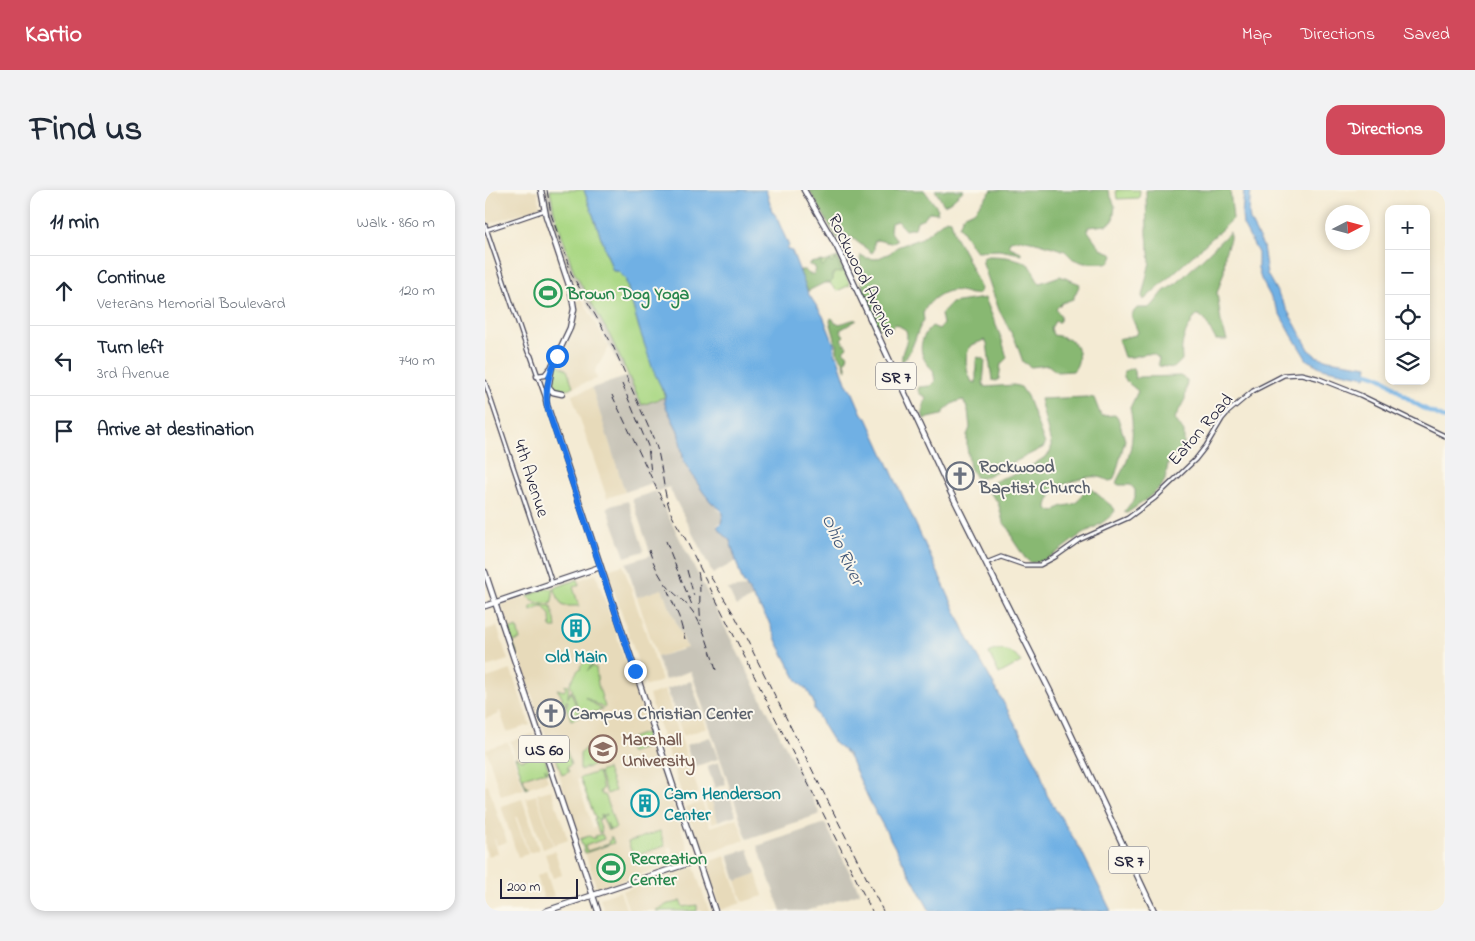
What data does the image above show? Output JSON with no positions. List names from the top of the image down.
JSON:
{
  "streets": {
    "main road": ["Rockwood Avenue", "SR 7", "US 60"],
    "street": ["Eaton Road", "4th Avenue"]
  },
  "crossings": [
    ["Rockwood Avenue", "SR 7"],
    ["Rockwood Avenue", "Eaton Road"],
    ["SR 7", "Eaton Road"]
  ],
  "water": ["Ohio River"],
  "places": {
    "sports": ["Brown Dog Yoga", "Recreation Center"],
    "church": ["Rockwood Baptist Church", "Campus Christian Center"],
    "building": ["Old Main", "Cam Henderson Center"],
    "school or university": ["Marshall University"]
  },
  "scale_bar": "200 m",
  "north": "right",
  "page": {
    "header": "Kartio",
    "nav": ["Map", "Directions", "Saved"],
    "title": "Find us",
    "buttons": "Directions",
    "heading": ["11 min", "Walk · 860 m"],
    "map_buttons": ["+", "−"],
    "list": [
      ["Continue", "Veterans Memorial Boulevard", "120 m"],
      ["Turn left", "3rd Avenue", "740 m"],
      "Arrive at destination"
    ],
    "scale": "200 m"
  }
}
